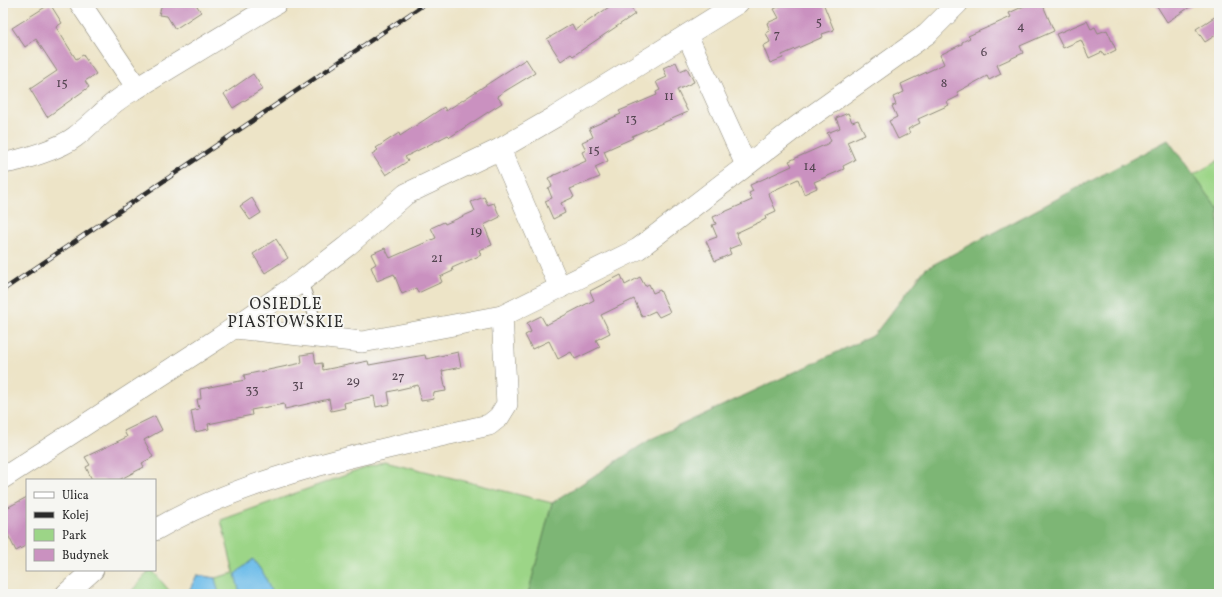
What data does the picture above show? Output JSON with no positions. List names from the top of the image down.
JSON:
{
  "districts": ["OSIEDLE PIASTOWSKIE"],
  "house_numbers": [
    "5",
    "4",
    "7",
    "6",
    "15",
    "8",
    "11",
    "13",
    "15",
    "14",
    "19",
    "21",
    "27",
    "29",
    "31",
    "33"
  ],
  "legend": [
    "Ulica",
    "Kolej",
    "Park",
    "Budynek"
  ]
}
